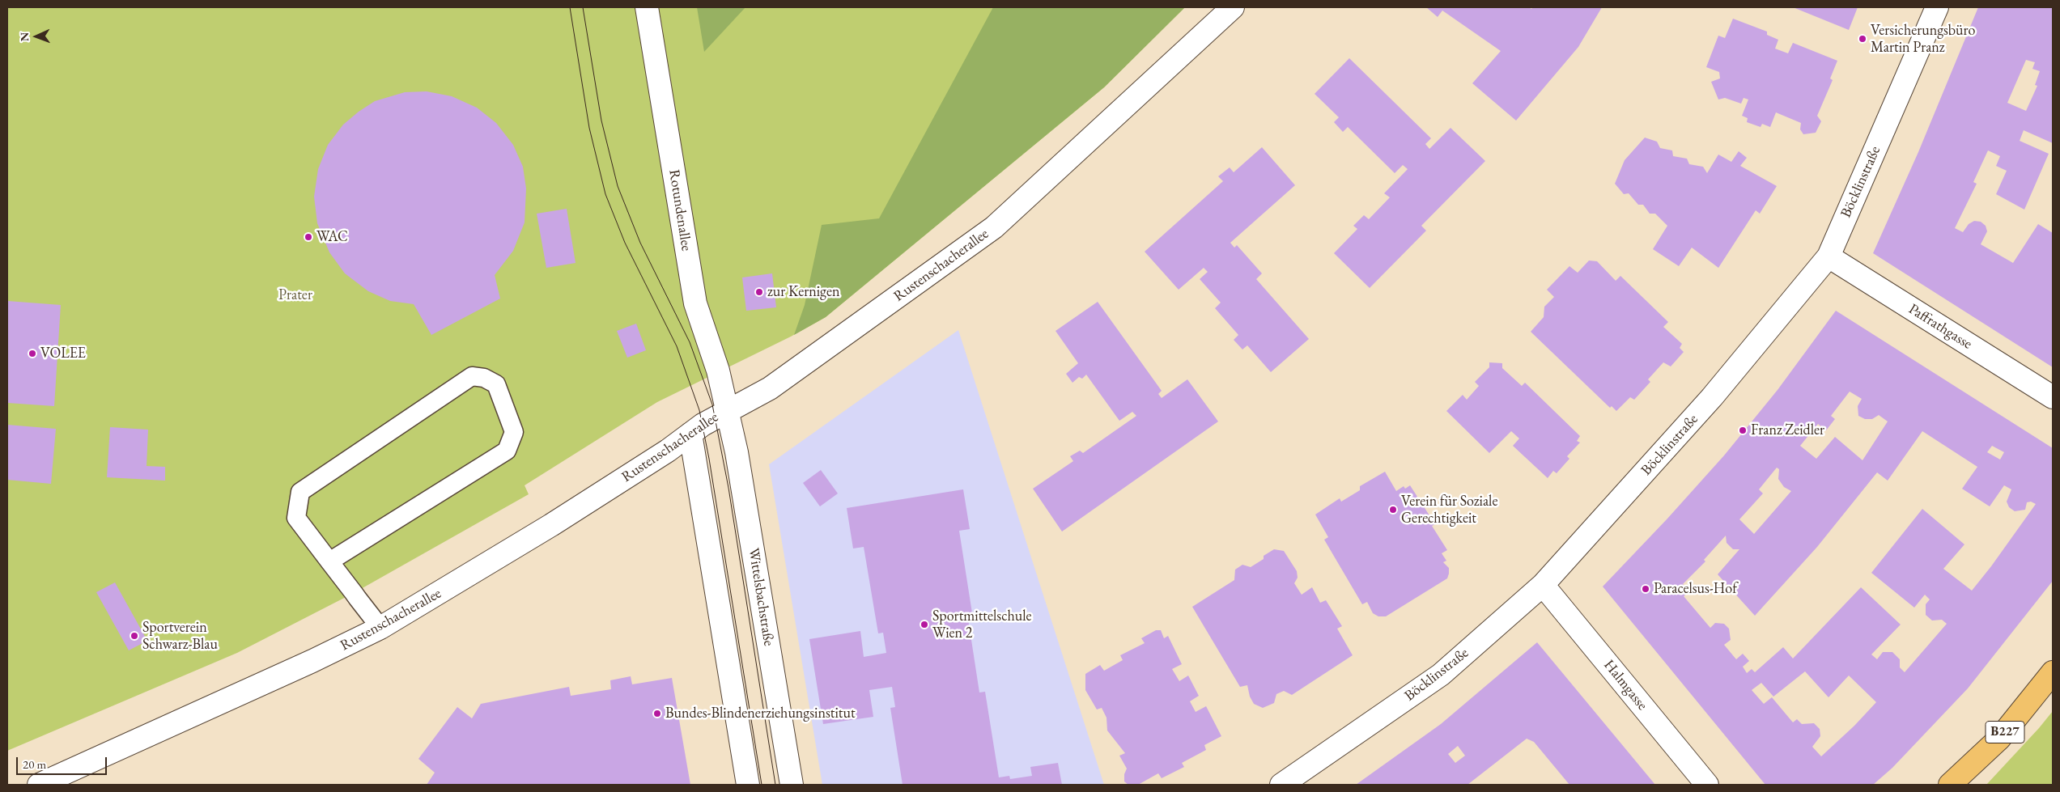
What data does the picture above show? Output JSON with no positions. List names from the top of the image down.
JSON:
{
  "streets": {
    "main road": ["B227"],
    "street": [
      "Böcklinstraße",
      "Rotundenallee",
      "Rustenschacherallee",
      "Paffrathgasse",
      "Wittelsbachstraße",
      "Halmgasse"
    ]
  },
  "crossings": [
    ["Böcklinstraße", "Paffrathgasse"],
    ["Böcklinstraße", "Halmgasse"],
    ["Rotundenallee", "Rustenschacherallee"],
    ["Rotundenallee", "Wittelsbachstraße"],
    ["Rustenschacherallee", "Wittelsbachstraße"]
  ],
  "parks": ["Prater"],
  "places": [
    "Versicherungsbüro Martin Pranz",
    "WAC",
    "zur Kernigen",
    "VOLEE",
    "Franz Zeidler",
    "Verein für Soziale Gerechtigkeit",
    "Paracelsus-Hof",
    "Sportmittelschule Wien 2",
    "Sportverein Schwarz-Blau",
    "Bundes-Blindenerziehungsinstitut"
  ],
  "scale_bar": "20 m",
  "north": "left"
}
